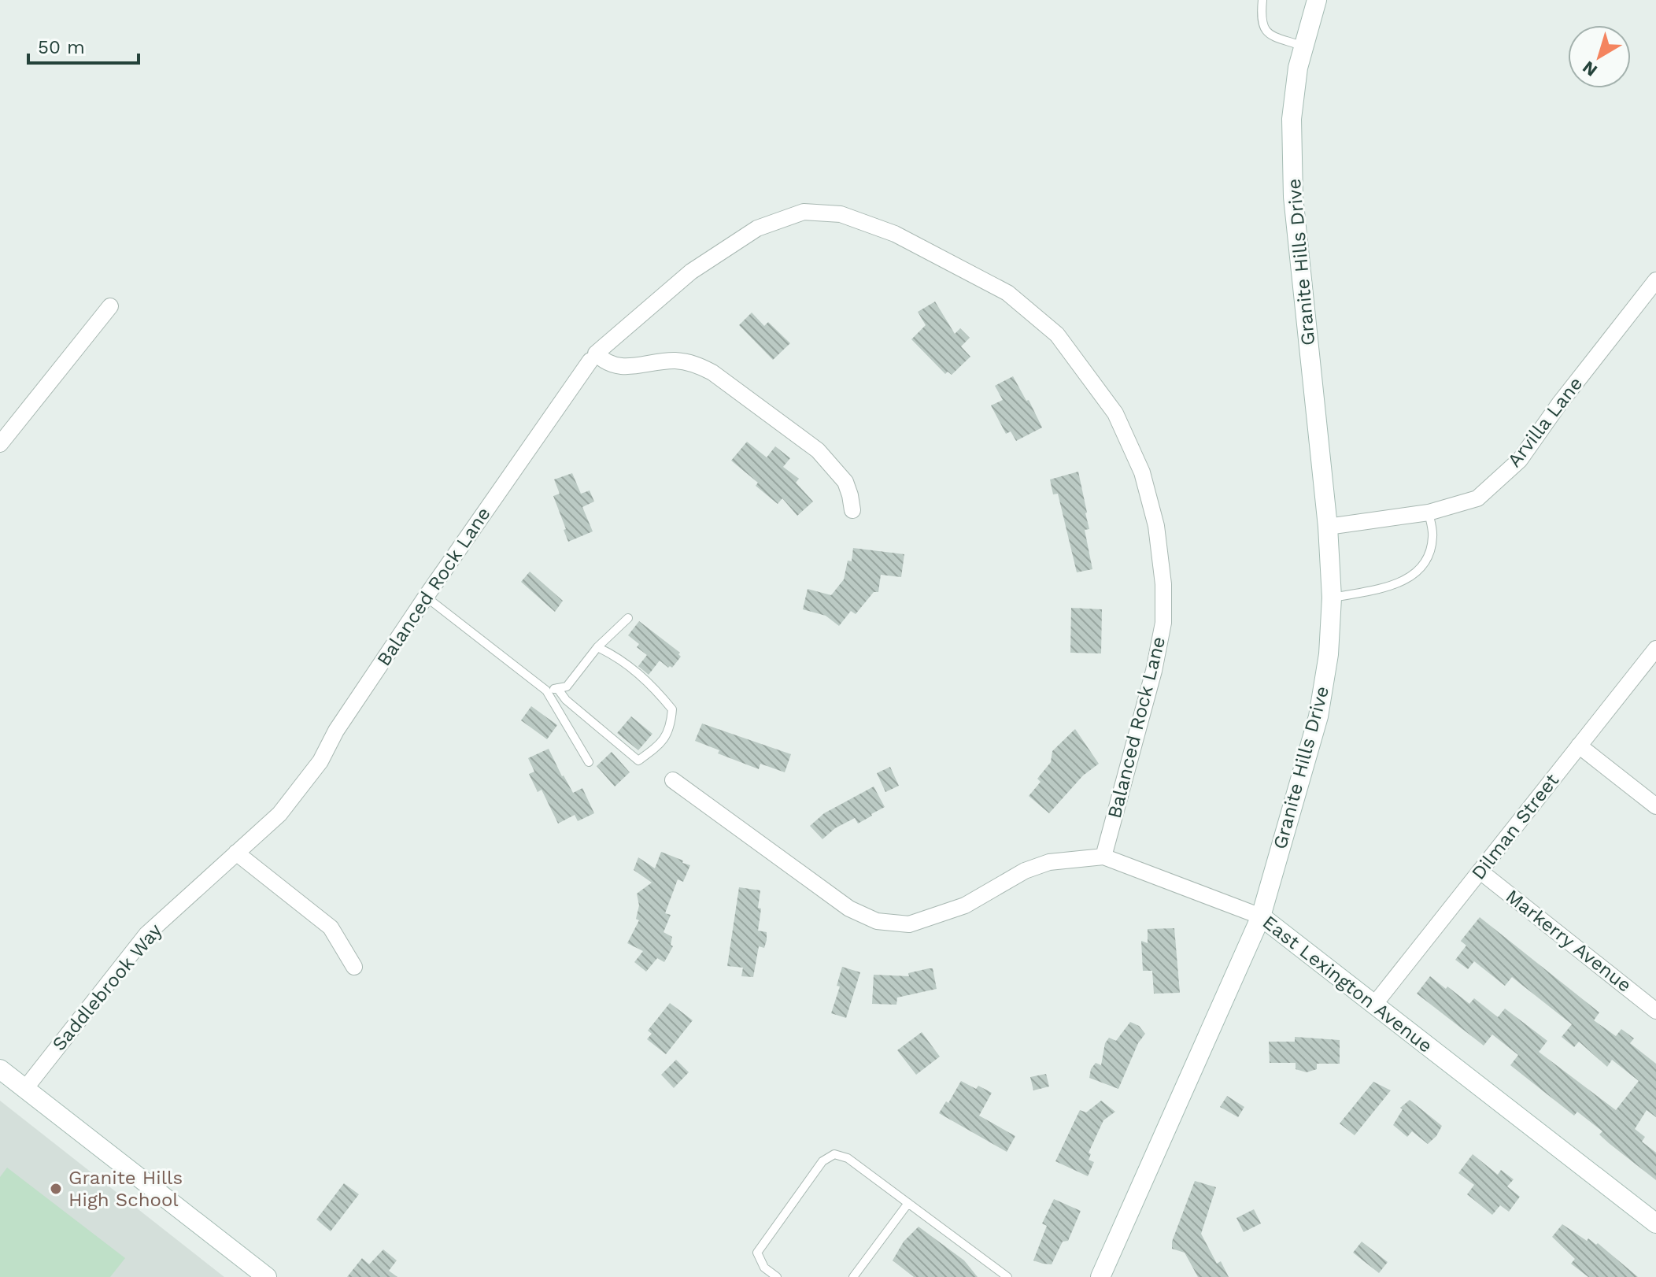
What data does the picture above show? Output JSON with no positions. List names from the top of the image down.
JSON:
{
  "streets": {
    "street": [
      "Granite Hills Drive",
      "Arvilla Lane",
      "Balanced Rock Lane",
      "Dilman Street",
      "Markerry Avenue",
      "East Lexington Avenue",
      "Saddlebrook Way"
    ]
  },
  "crossings": [
    ["Granite Hills Drive", "Arvilla Lane"],
    ["Granite Hills Drive", "East Lexington Avenue"],
    ["Balanced Rock Lane", "East Lexington Avenue"],
    ["Balanced Rock Lane", "Saddlebrook Way"],
    ["Dilman Street", "Markerry Avenue"],
    ["Dilman Street", "East Lexington Avenue"]
  ],
  "places": ["Granite Hills High School"],
  "scale_bar": "50 m",
  "north": "bottom left"
}
